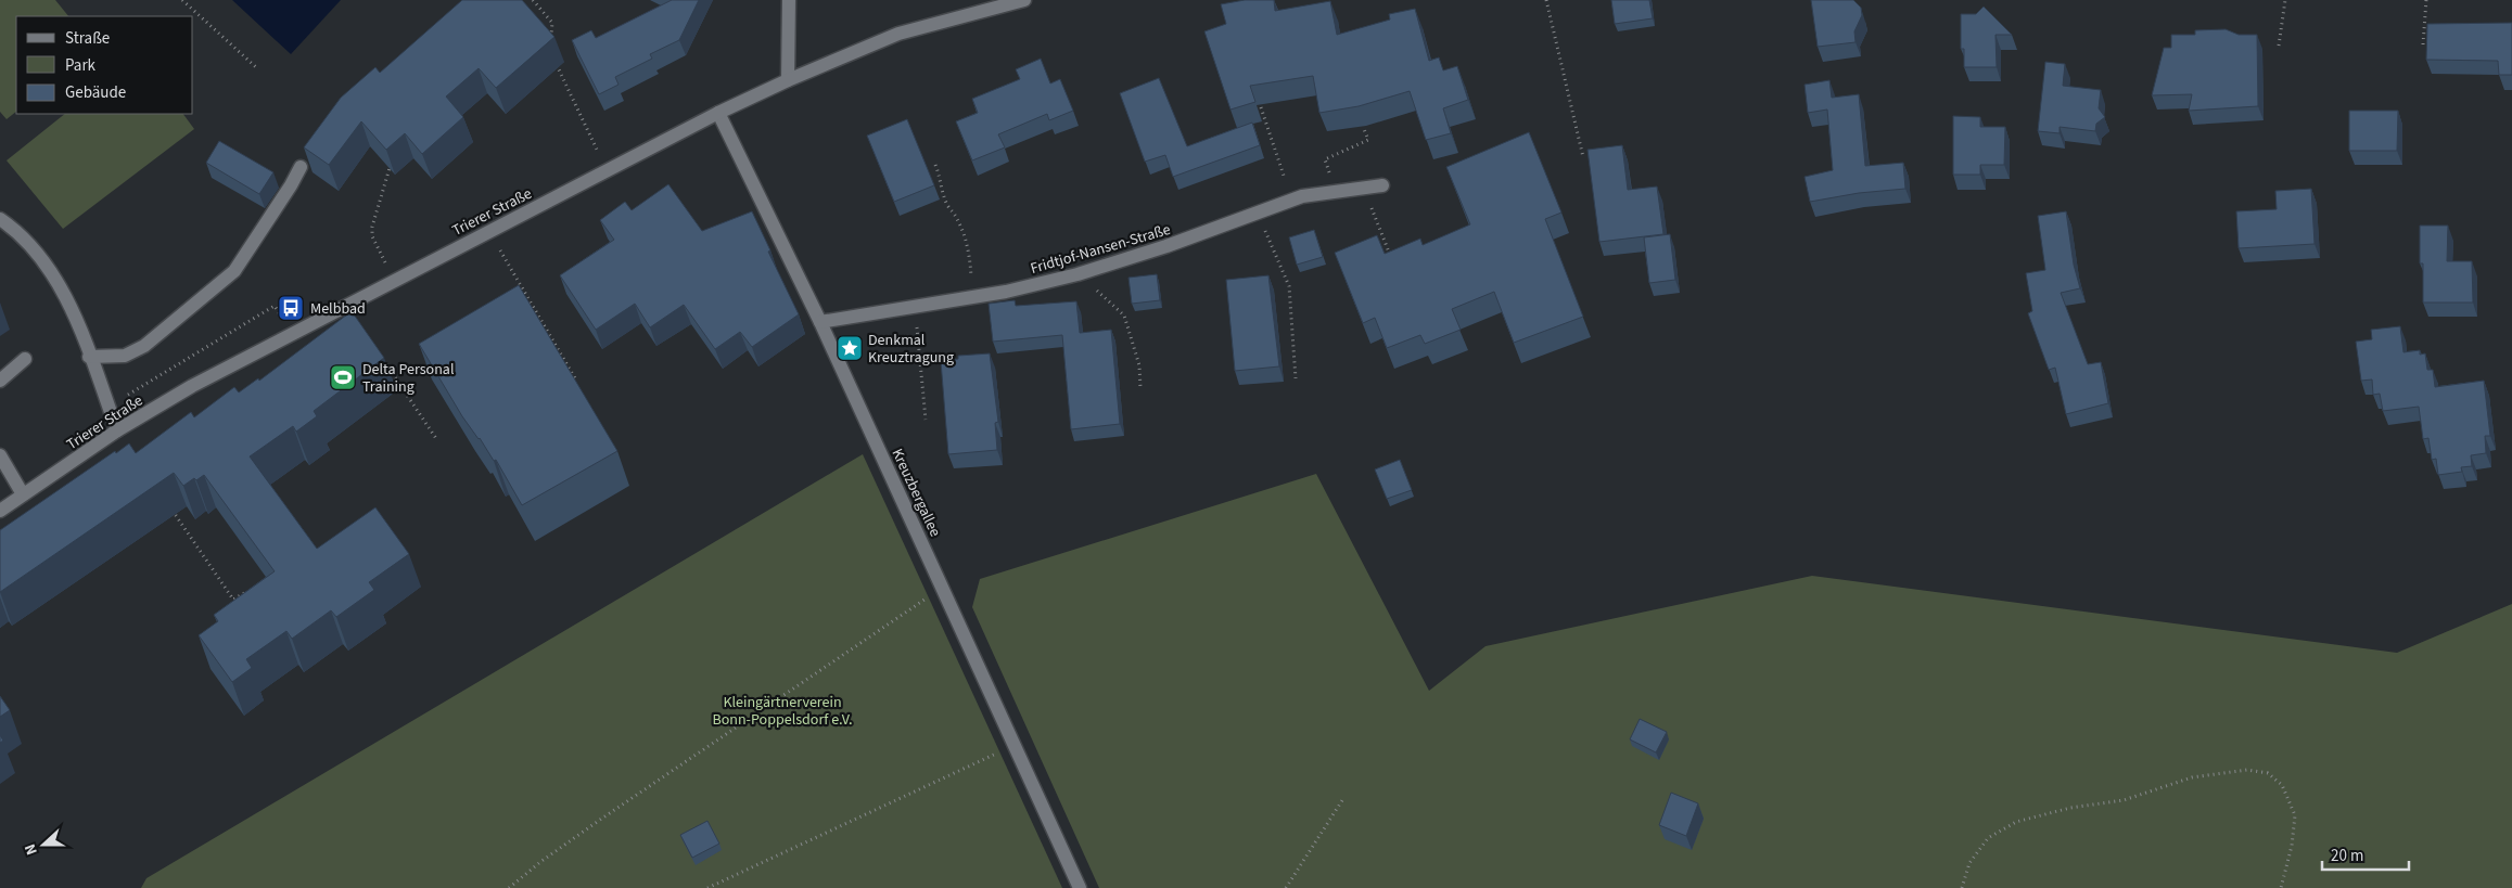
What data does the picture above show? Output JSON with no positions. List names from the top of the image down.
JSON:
{
  "streets": {
    "street": ["Trierer Straße", "Fridtjof-Nansen-Straße", "Kreuzbergallee"]
  },
  "crossings": [
    ["Trierer Straße", "Kreuzbergallee"],
    ["Fridtjof-Nansen-Straße", "Kreuzbergallee"]
  ],
  "parks": ["Kleingärtnerverein Bonn-Poppelsdorf e.V."],
  "places": {
    "bus stop": ["Melbbad"],
    "place": ["Denkmal Kreuztragung"],
    "sports": ["Delta Personal Training"]
  },
  "legend": ["Straße", "Park", "Gebäude"],
  "scale_bar": "20 m",
  "north": "left"
}
